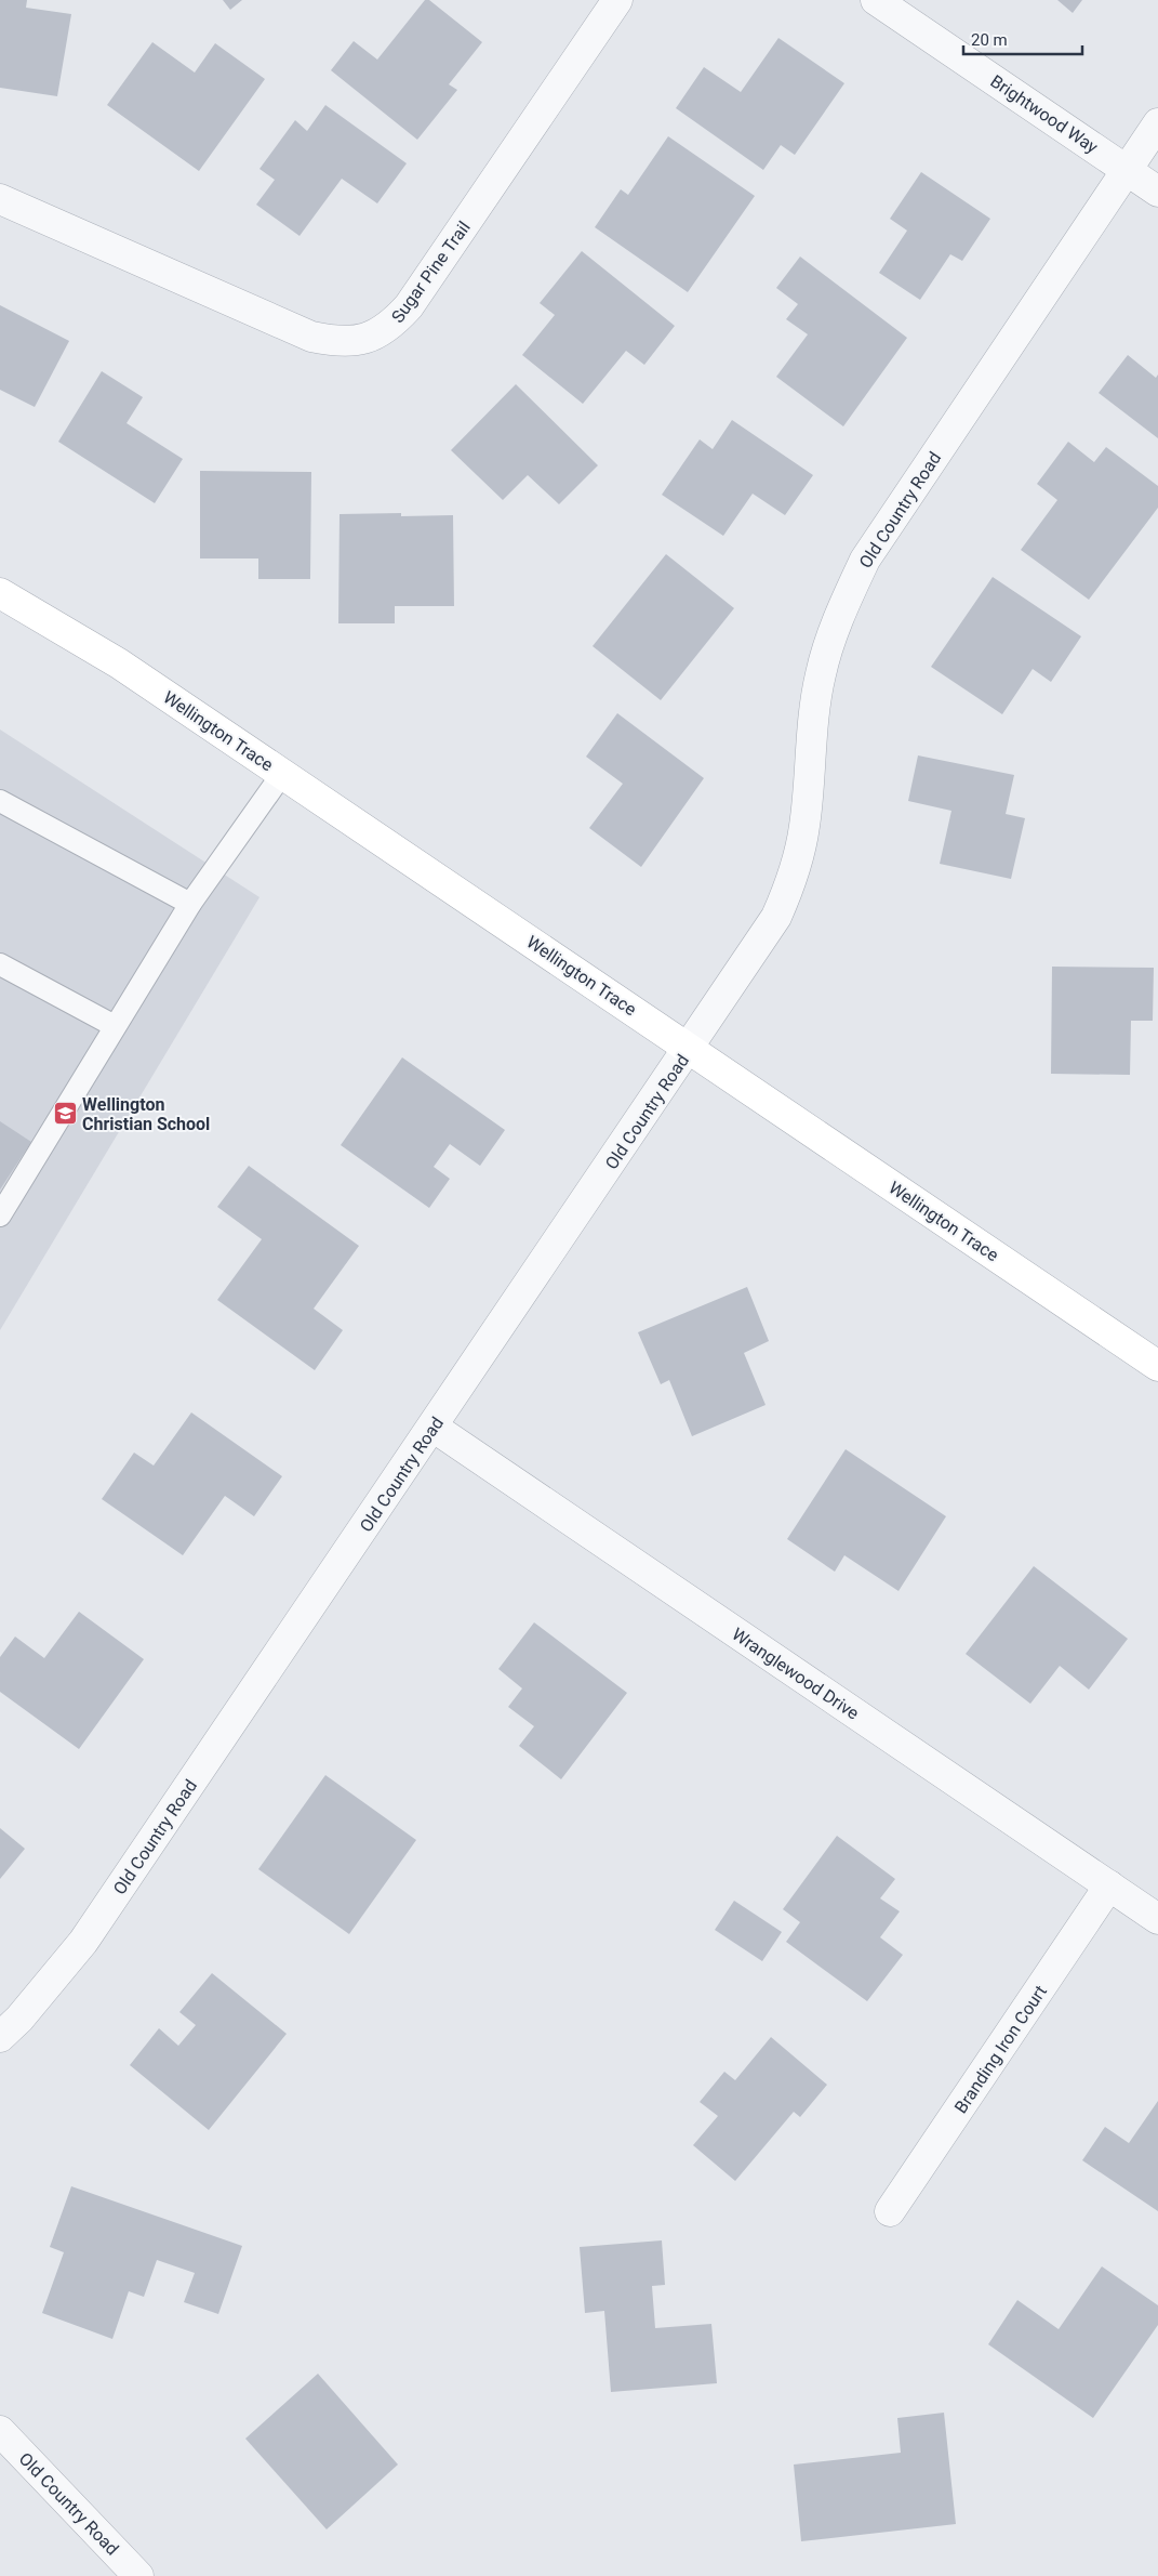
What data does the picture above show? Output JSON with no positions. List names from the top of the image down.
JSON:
{
  "streets": {
    "street": [
      "Brightwood Way",
      "Sugar Pine Trail",
      "Old Country Road",
      "Wellington Trace",
      "Wranglewood Drive",
      "Branding Iron Court"
    ]
  },
  "crossings": [
    ["Brightwood Way", "Old Country Road"],
    ["Old Country Road", "Wellington Trace"],
    ["Old Country Road", "Wranglewood Drive"],
    ["Wranglewood Drive", "Branding Iron Court"]
  ],
  "places": {
    "school or university": ["Wellington Christian School"]
  },
  "scale_bar": "20 m"
}
